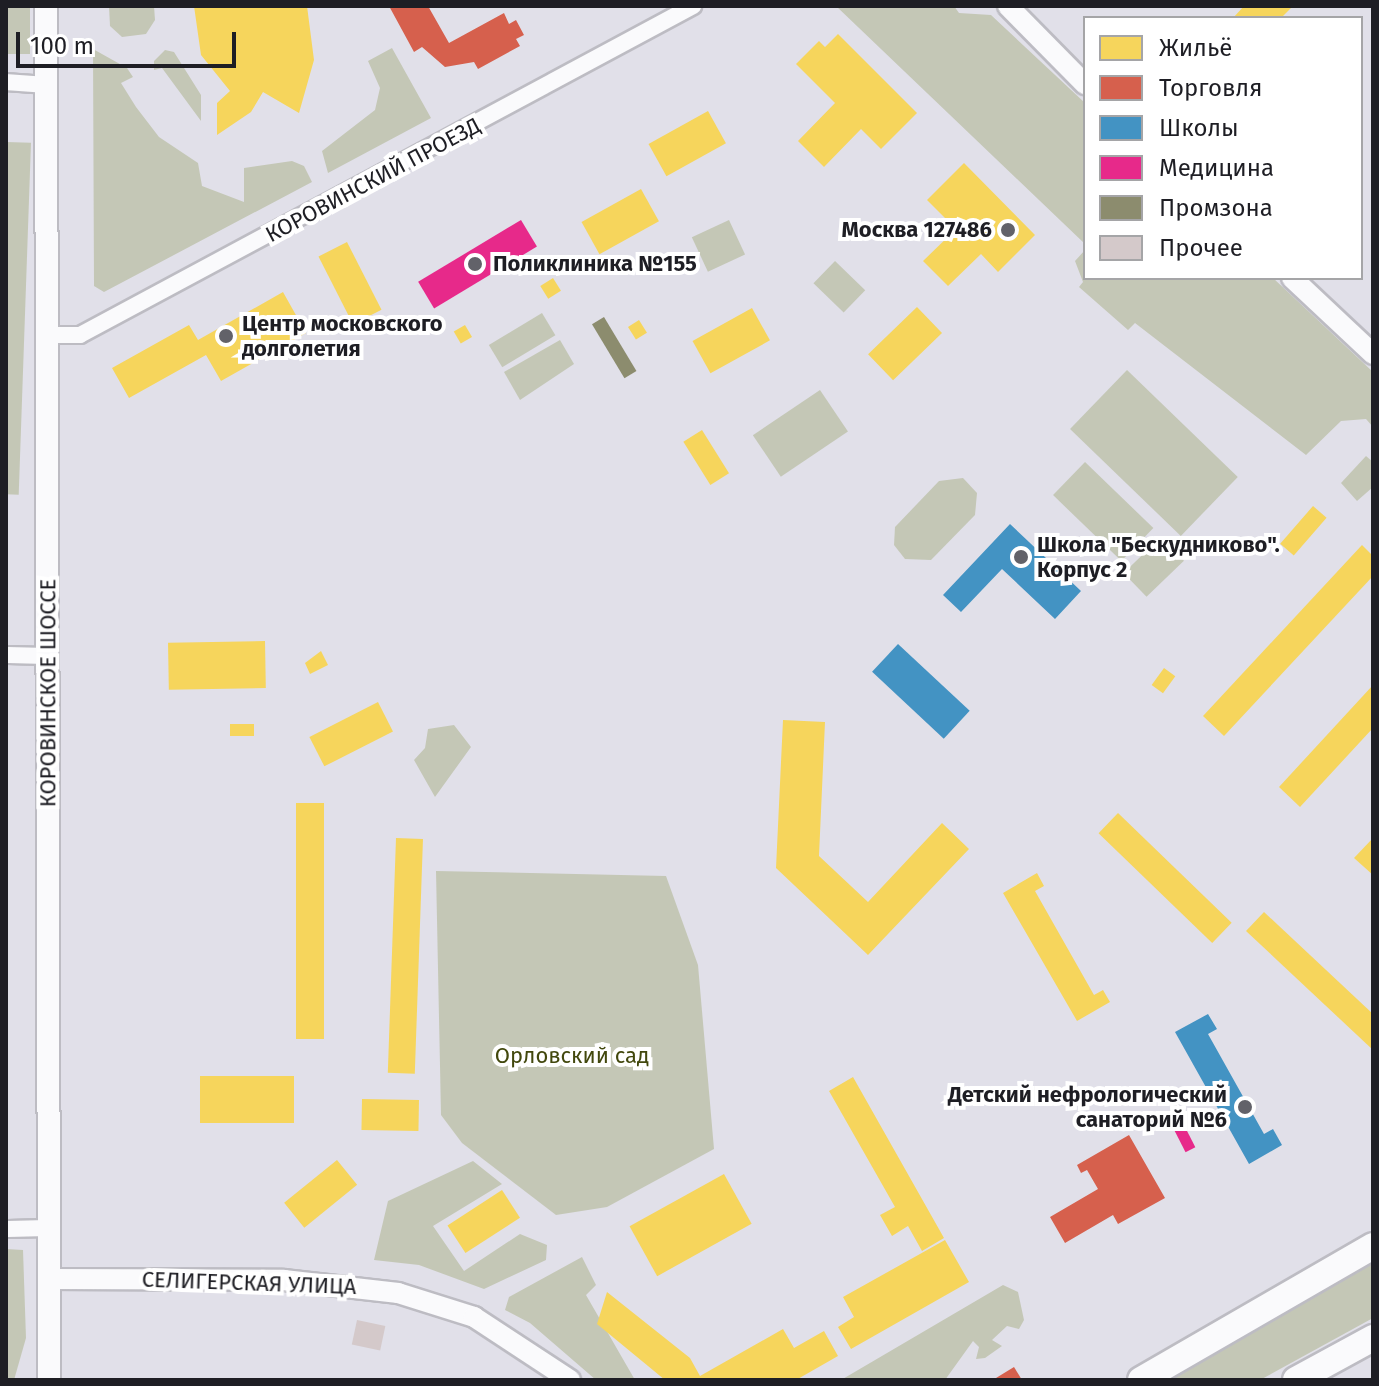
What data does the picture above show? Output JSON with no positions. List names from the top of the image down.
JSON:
{
  "streets": {
    "main road": ["КОРОВИНСКОЕ ШОССЕ"],
    "street": ["КОРОВИНСКИЙ ПРОЕЗД", "СЕЛИГЕРСКАЯ УЛИЦА"]
  },
  "crossings": [
    ["КОРОВИНСКИЙ ПРОЕЗД", "КОРОВИНСКОЕ ШОССЕ"],
    ["КОРОВИНСКОЕ ШОССЕ", "СЕЛИГЕРСКАЯ УЛИЦА"]
  ],
  "parks": ["Орловский сад"],
  "places": [
    "Москва 127486",
    "Поликлиника №155",
    "Центр московского долголетия",
    "Школа \"Бескудниково\". Корпус 2",
    "Детский нефрологический санаторий №6"
  ],
  "legend": [
    "Жильё",
    "Торговля",
    "Школы",
    "Медицина",
    "Промзона",
    "Прочее"
  ],
  "scale_bar": "100 m"
}
